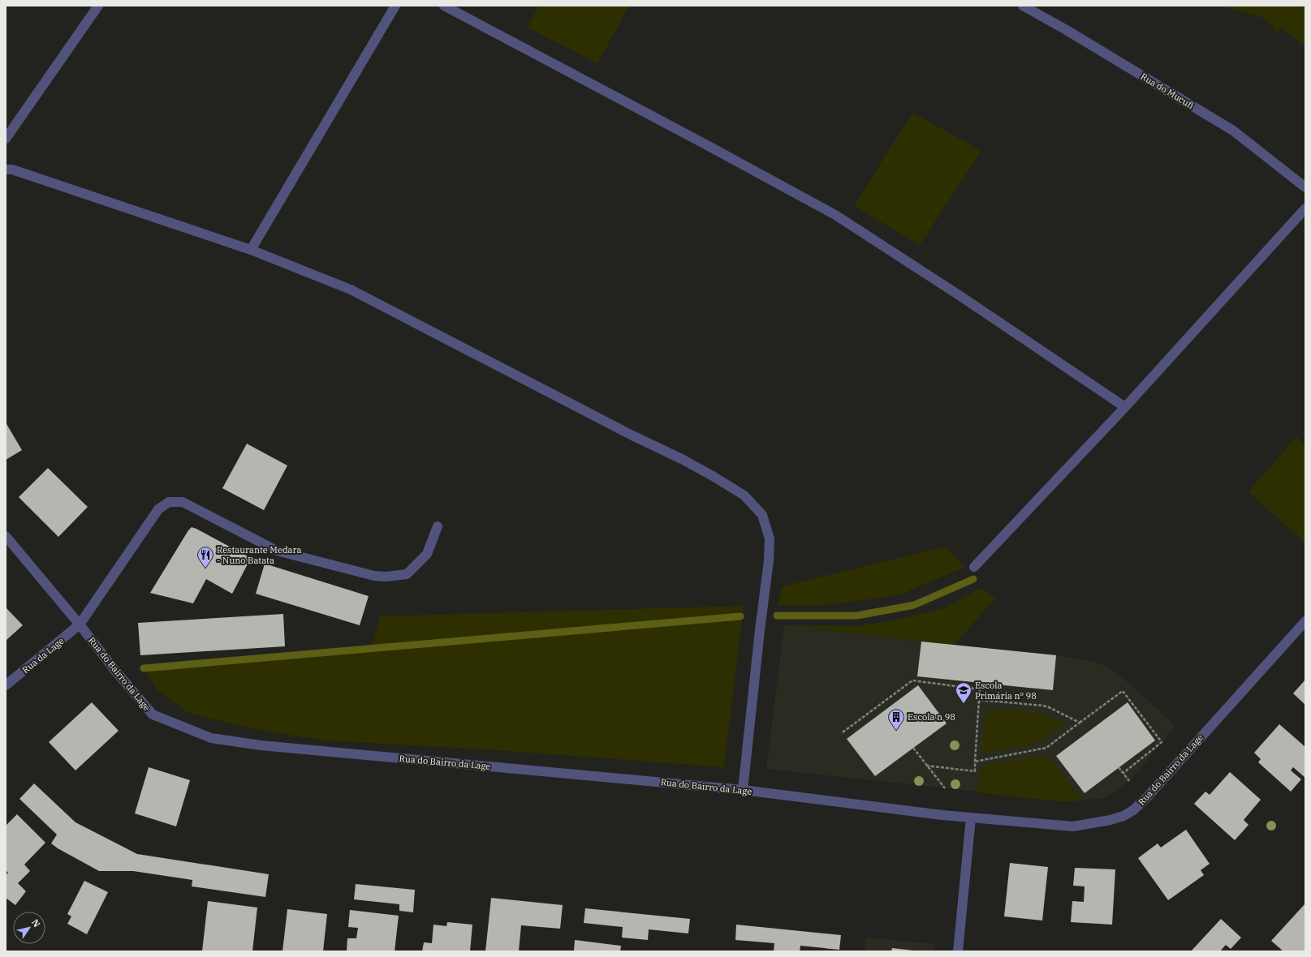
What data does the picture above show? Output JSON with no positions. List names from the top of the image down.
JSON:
{
  "streets": {
    "street": ["Rua do Mucufi", "Rua da Lage", "Rua do Bairro da Lage"]
  },
  "crossings": [
    ["Rua da Lage", "Rua do Bairro da Lage"]
  ],
  "places": {
    "restaurant": ["Restaurante Medara - Nuno Batata"],
    "school or university": ["Escola Primária nº 98"],
    "building": ["Escola n 98"]
  },
  "north": "top right"
}
